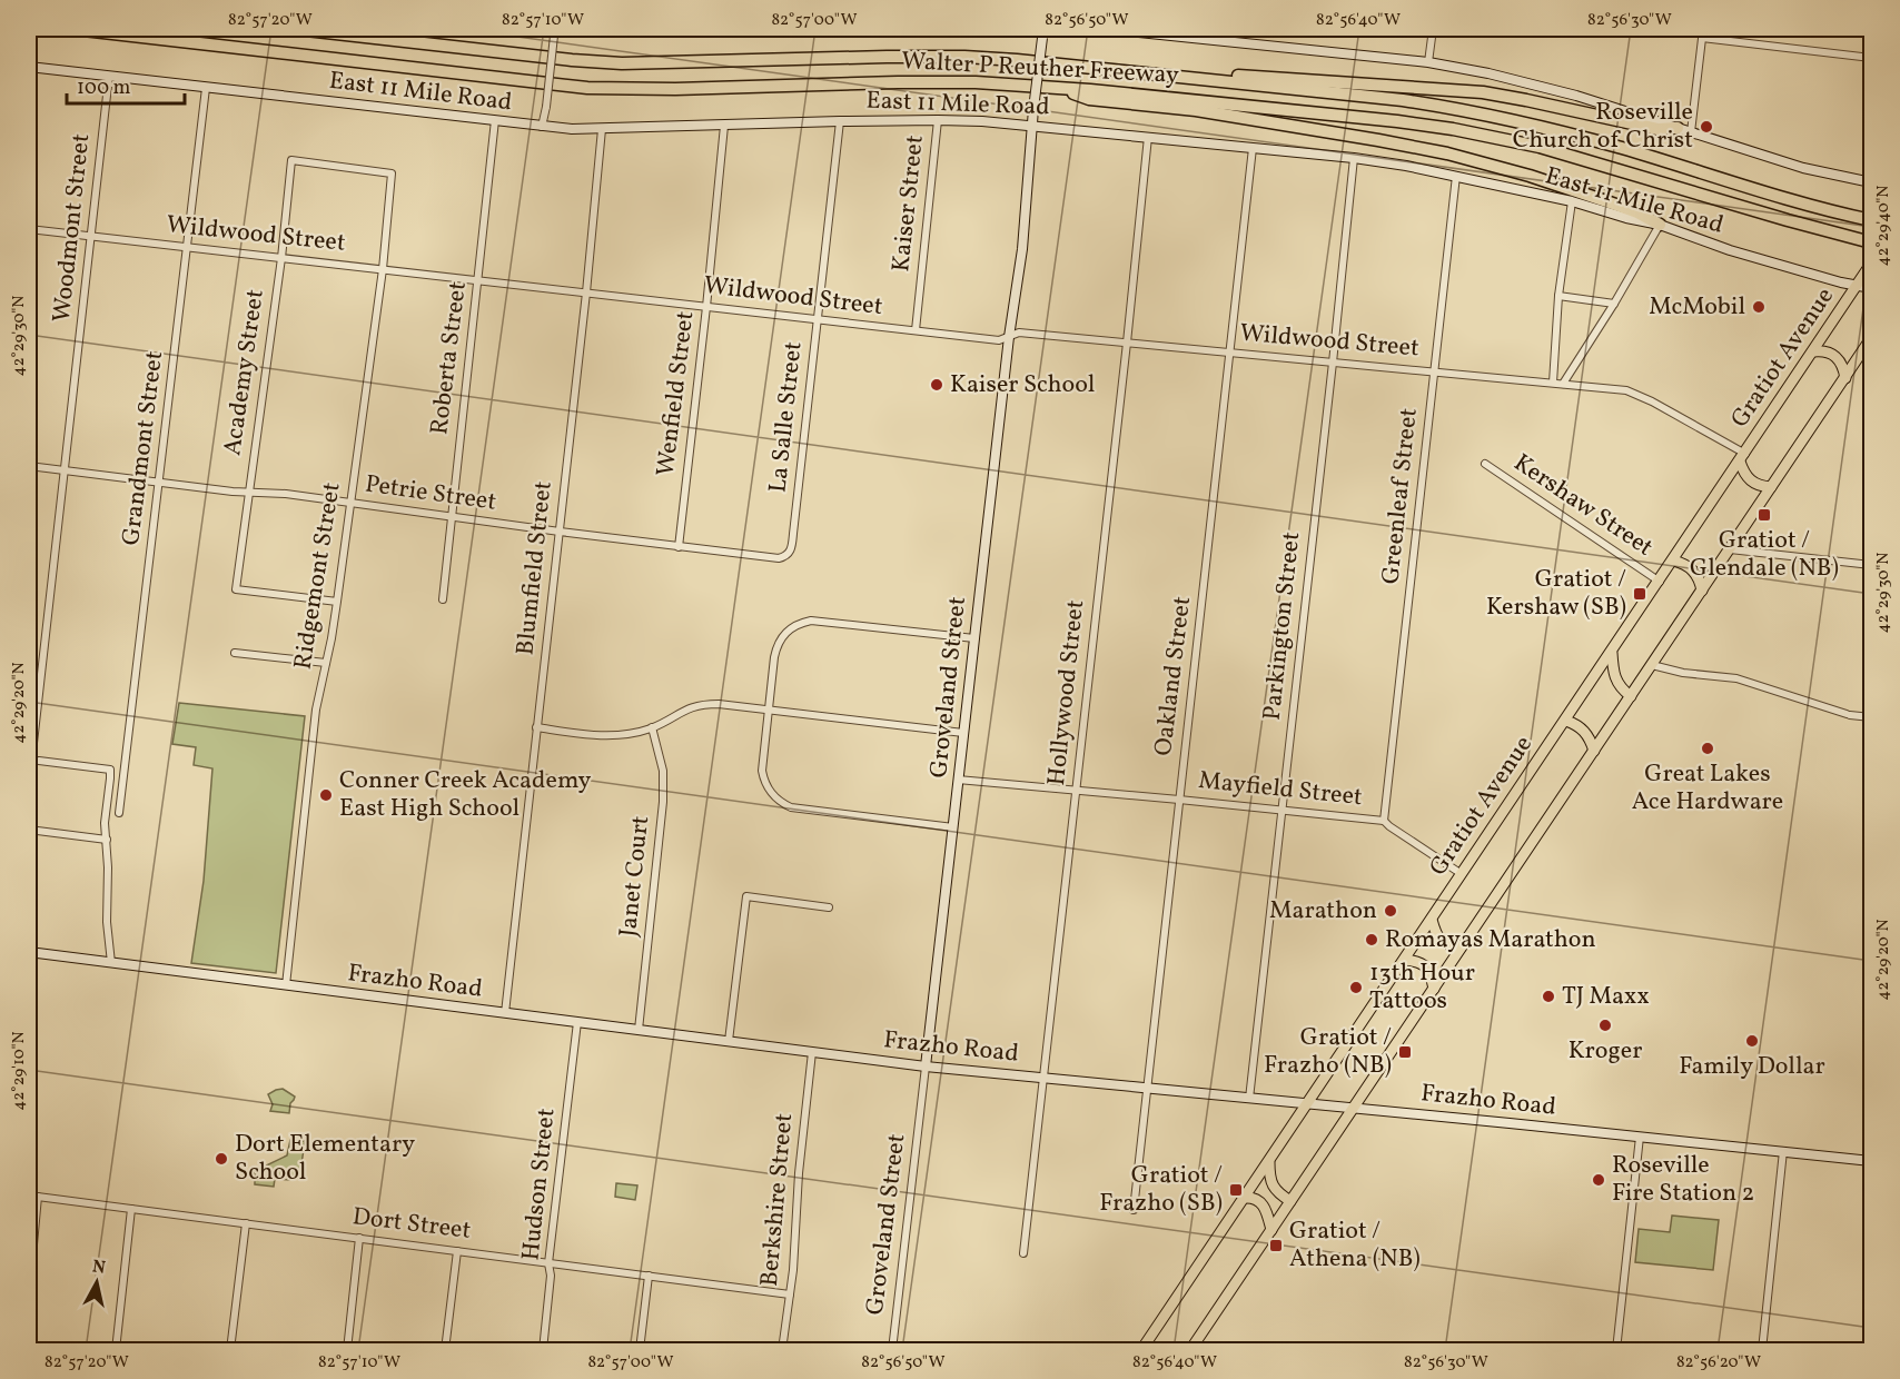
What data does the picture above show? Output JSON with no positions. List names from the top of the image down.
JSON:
{
  "streets": {
    "highway": ["Walter P Reuther Freeway"],
    "main road": ["Gratiot Avenue"],
    "street": [
      "East 11 Mile Road",
      "Kaiser Street",
      "Woodmont Street",
      "Wildwood Street",
      "Roberta Street",
      "Academy Street",
      "Wenfield Street",
      "La Salle Street",
      "Grandmont Street",
      "Petrie Street",
      "Greenleaf Street",
      "Kershaw Street",
      "Blumfield Street",
      "Ridgemont Street",
      "Parkington Street",
      "Oakland Street",
      "Groveland Street",
      "Hollywood Street",
      "Mayfield Street",
      "Janet Court",
      "Frazho Road",
      "Hudson Street",
      "Berkshire Street",
      "Dort Street"
    ]
  },
  "crossings": [
    ["East 11 Mile Road", "Kaiser Street"],
    ["East 11 Mile Road", "Woodmont Street"],
    ["East 11 Mile Road", "Roberta Street"],
    ["East 11 Mile Road", "Gratiot Avenue"],
    ["East 11 Mile Road", "Wenfield Street"],
    ["East 11 Mile Road", "La Salle Street"],
    ["East 11 Mile Road", "Grandmont Street"],
    ["East 11 Mile Road", "Greenleaf Street"],
    ["East 11 Mile Road", "Blumfield Street"],
    ["East 11 Mile Road", "Parkington Street"],
    ["East 11 Mile Road", "Oakland Street"],
    ["East 11 Mile Road", "Groveland Street"],
    ["East 11 Mile Road", "Hollywood Street"],
    ["Kaiser Street", "Wildwood Street"],
    ["Woodmont Street", "Wildwood Street"],
    ["Woodmont Street", "Petrie Street"],
    ["Wildwood Street", "Roberta Street"],
    ["Wildwood Street", "Academy Street"],
    ["Wildwood Street", "Wenfield Street"],
    ["Wildwood Street", "La Salle Street"],
    ["Wildwood Street", "Grandmont Street"],
    ["Wildwood Street", "Greenleaf Street"],
    ["Wildwood Street", "Blumfield Street"],
    ["Wildwood Street", "Ridgemont Street"],
    ["Wildwood Street", "Parkington Street"],
    ["Wildwood Street", "Oakland Street"],
    ["Wildwood Street", "Groveland Street"],
    ["Wildwood Street", "Hollywood Street"],
    ["Roberta Street", "Petrie Street"],
    ["Gratiot Avenue", "Kershaw Street"],
    ["Gratiot Avenue", "Mayfield Street"],
    ["Gratiot Avenue", "Frazho Road"],
    ["Academy Street", "Petrie Street"],
    ["Academy Street", "Ridgemont Street"],
    ["Wenfield Street", "Petrie Street"],
    ["La Salle Street", "Petrie Street"],
    ["Grandmont Street", "Petrie Street"],
    ["Petrie Street", "Blumfield Street"],
    ["Petrie Street", "Ridgemont Street"],
    ["Greenleaf Street", "Mayfield Street"],
    ["Blumfield Street", "Frazho Road"],
    ["Ridgemont Street", "Frazho Road"],
    ["Parkington Street", "Mayfield Street"],
    ["Parkington Street", "Frazho Road"],
    ["Oakland Street", "Mayfield Street"],
    ["Oakland Street", "Frazho Road"],
    ["Groveland Street", "Mayfield Street"],
    ["Groveland Street", "Frazho Road"],
    ["Hollywood Street", "Mayfield Street"],
    ["Hollywood Street", "Frazho Road"],
    ["Janet Court", "Frazho Road"],
    ["Frazho Road", "Hudson Street"],
    ["Frazho Road", "Berkshire Street"],
    ["Hudson Street", "Dort Street"],
    ["Berkshire Street", "Dort Street"]
  ],
  "places": {
    "other": [
      "Roseville Church of Christ",
      "McMobil",
      "Kaiser School",
      "Great Lakes Ace Hardware",
      "Conner Creek Academy East High School",
      "Marathon",
      "Romayas Marathon",
      "13th Hour Tattoos",
      "TJ Maxx",
      "Kroger",
      "Family Dollar",
      "Dort Elementary School",
      "Roseville Fire Station 2"
    ],
    "transit": [
      "Gratiot / Glendale (NB)",
      "Gratiot / Kershaw (SB)",
      "Gratiot / Frazho (NB)",
      "Gratiot / Frazho (SB)",
      "Gratiot / Athena (NB)"
    ]
  },
  "scale_bar": "100 m",
  "north": "top",
  "coordinates": [
    "82°57'20\"W",
    "82°57'10\"W",
    "82°57'00\"W",
    "82°56'50\"W",
    "82°56'40\"W",
    "82°56'30\"W",
    "42°29'40\"N",
    "42°29'30\"N",
    "42°29'20\"N",
    "42°29'10\"N",
    "82°56'20\"W"
  ]
}
